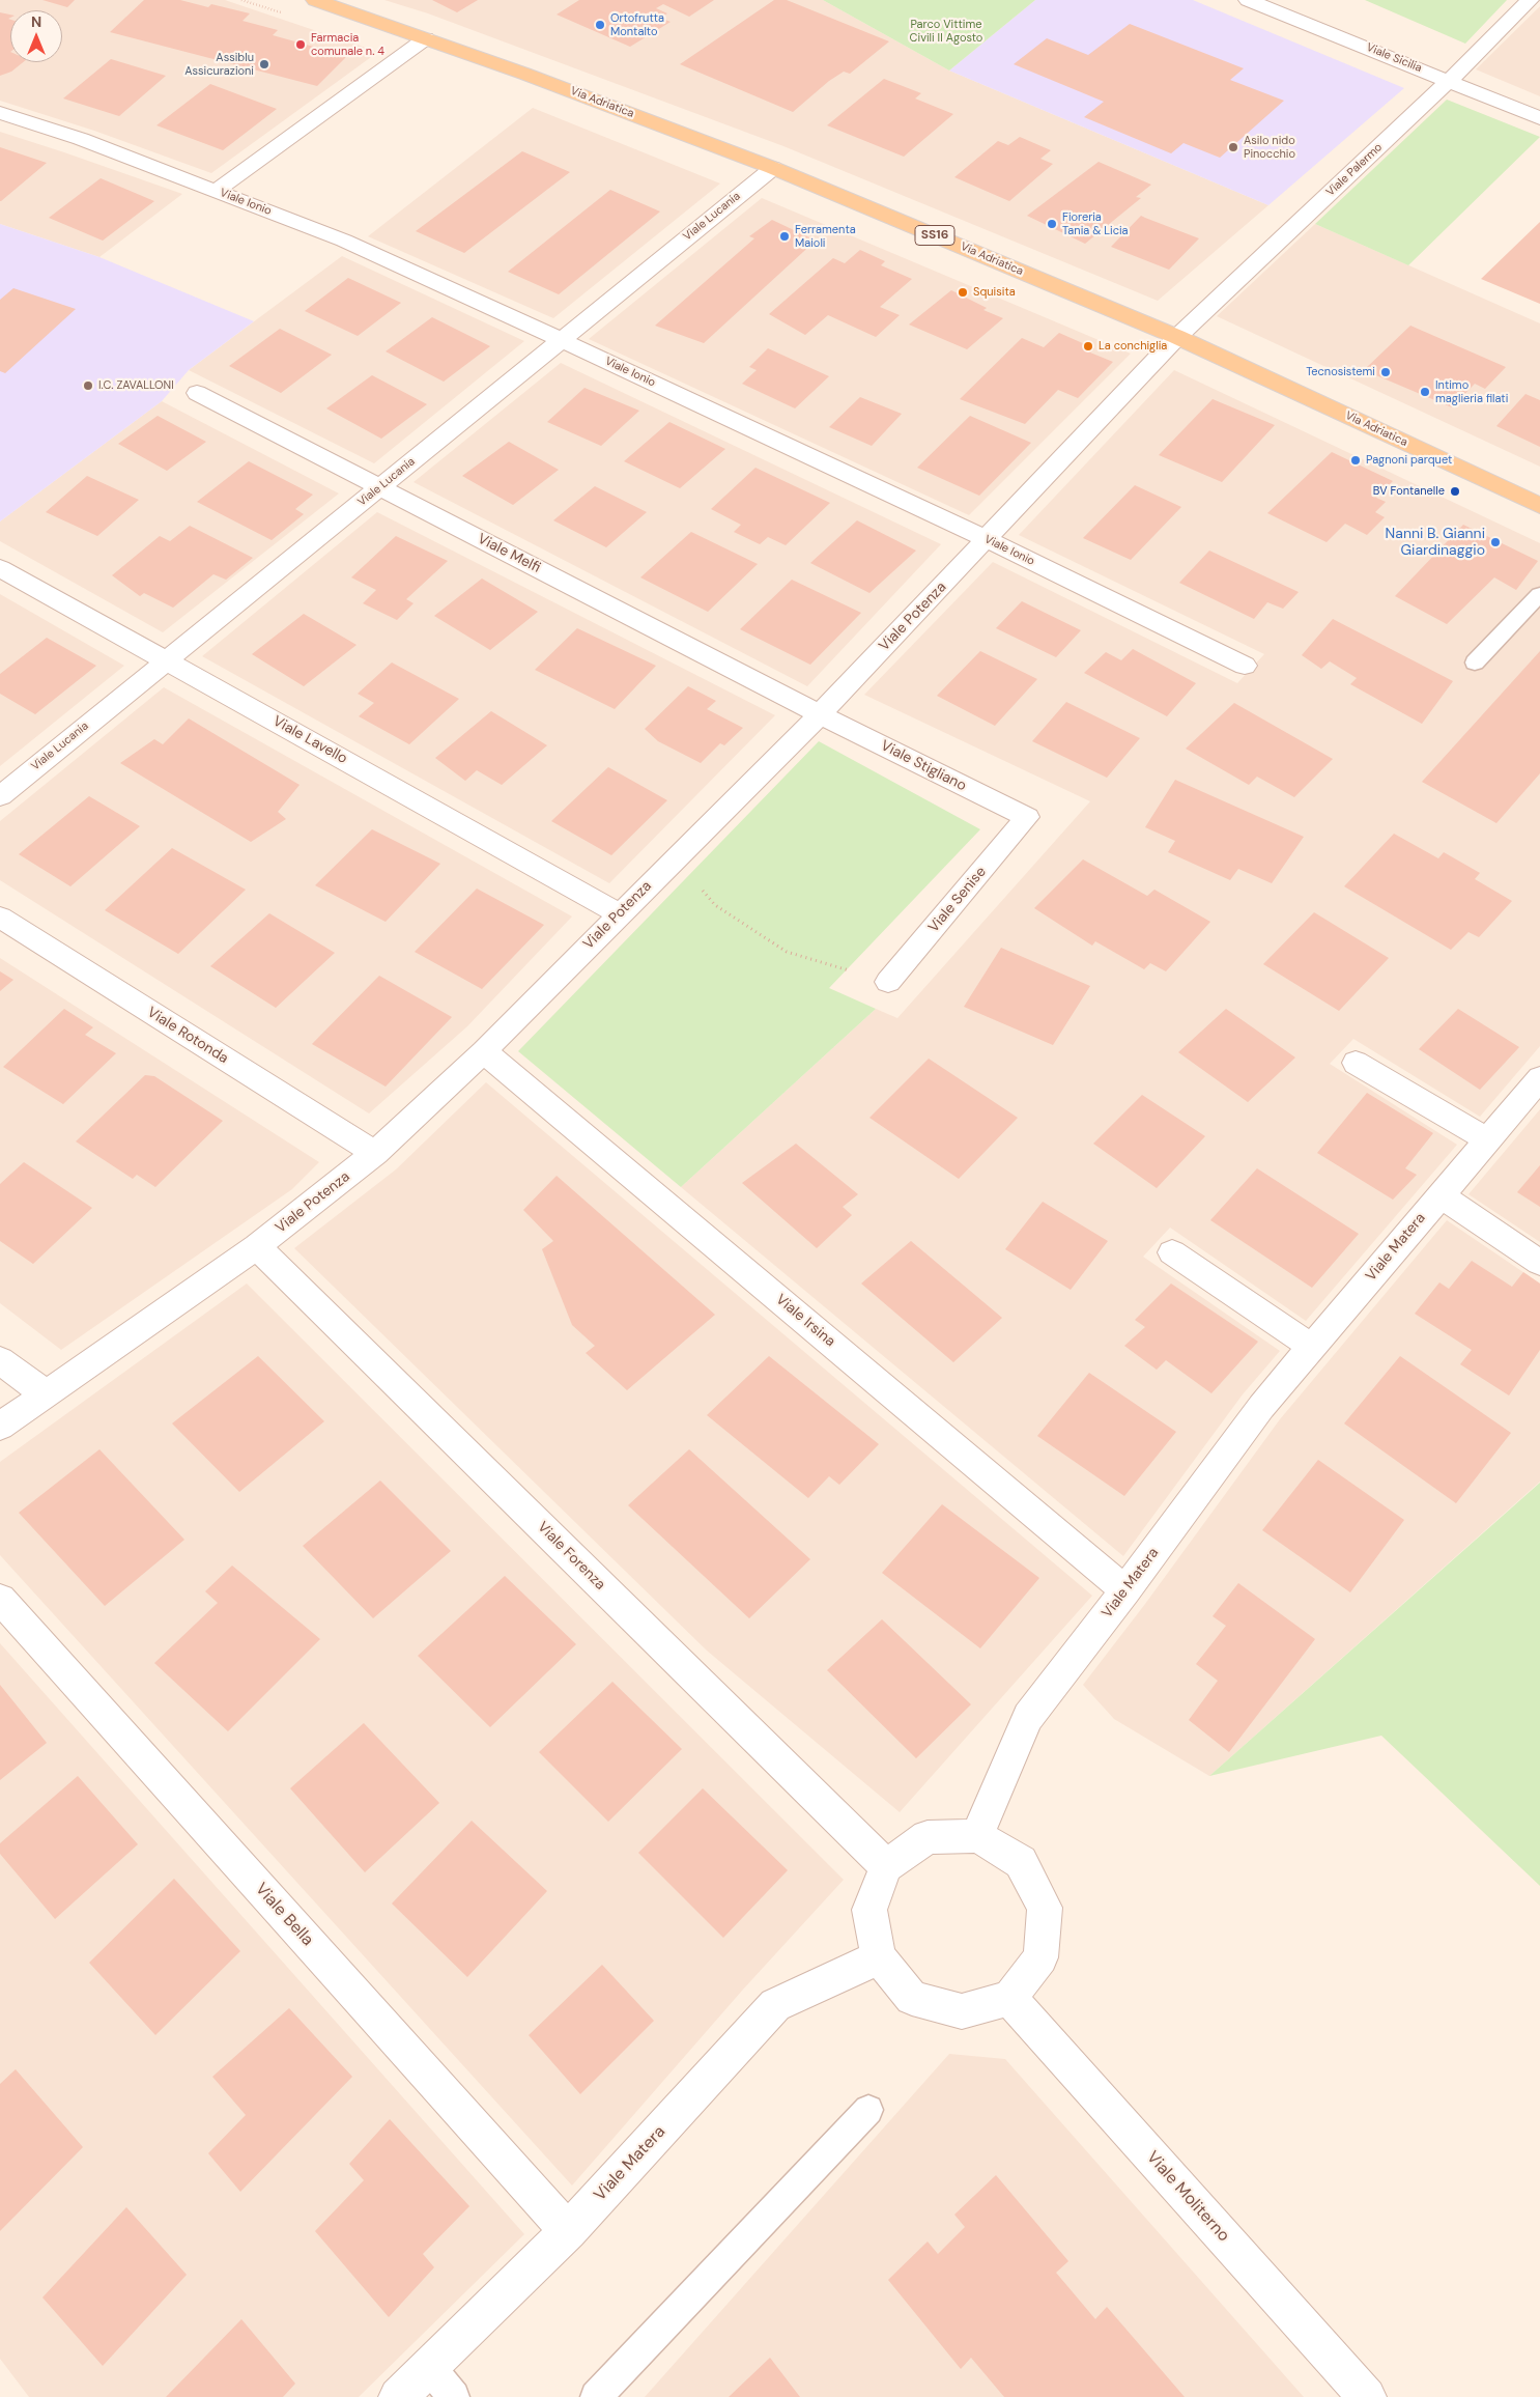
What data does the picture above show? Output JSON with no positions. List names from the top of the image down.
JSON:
{
  "streets": {
    "main road": ["Via Adriatica", "SS16"],
    "street": [
      "Viale Sicilia",
      "Viale Palermo",
      "Viale Ionio",
      "Viale Lucania",
      "Viale Melfi",
      "Viale Potenza",
      "Viale Lavello",
      "Viale Stigliano",
      "Viale Senise",
      "Viale Rotonda",
      "Viale Matera",
      "Viale Irsina",
      "Viale Forenza",
      "Viale Bella",
      "Viale Moliterno"
    ]
  },
  "crossings": [
    ["Viale Sicilia", "Viale Palermo"],
    ["Via Adriatica", "Viale Palermo"],
    ["Via Adriatica", "Viale Lucania"],
    ["Via Adriatica", "Viale Potenza"],
    ["Viale Palermo", "Viale Potenza"],
    ["Viale Ionio", "Viale Lucania"],
    ["Viale Ionio", "Viale Potenza"],
    ["Viale Lucania", "Viale Melfi"],
    ["Viale Lucania", "Viale Lavello"],
    ["Viale Melfi", "Viale Potenza"],
    ["Viale Melfi", "Viale Stigliano"],
    ["Viale Potenza", "Viale Lavello"],
    ["Viale Potenza", "Viale Stigliano"],
    ["Viale Potenza", "Viale Rotonda"],
    ["Viale Potenza", "Viale Irsina"],
    ["Viale Potenza", "Viale Forenza"],
    ["Viale Stigliano", "Viale Senise"],
    ["Viale Matera", "Viale Irsina"],
    ["Viale Matera", "Viale Forenza"],
    ["Viale Matera", "Viale Bella"],
    ["Viale Matera", "Viale Moliterno"],
    ["Viale Forenza", "Viale Moliterno"]
  ],
  "parks": ["Parco Vittime Civili II Agosto"],
  "places": [
    "Ortofrutta Montalto",
    "Farmacia comunale n. 4",
    "Assiblu Assicurazioni",
    "Asilo nido Pinocchio",
    "Fioreria Tania & Licia",
    "Ferramenta Maioli",
    "Squisita",
    "La conchiglia",
    "Tecnosistemi",
    "I.C. ZAVALLONI",
    "Intimo maglieria filati",
    "Pagnoni parquet",
    "BV Fontanelle",
    "Nanni B. Gianni Giardinaggio"
  ],
  "north": "top"
}
